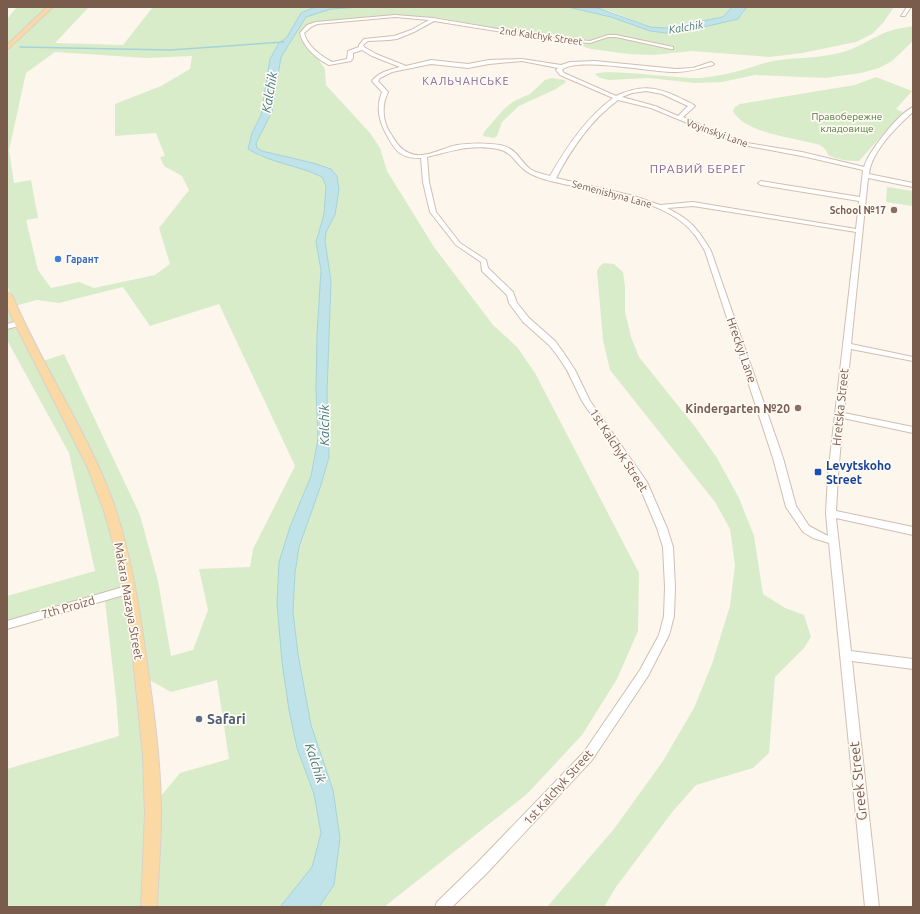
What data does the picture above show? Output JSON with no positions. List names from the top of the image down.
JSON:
{
  "streets": {
    "main road": ["Makara Mazaya Street"],
    "street": [
      "2nd Kalchyk Street",
      "Voyinskyi Lane",
      "Semenishyna Lane",
      "Hreckyi Lane",
      "Hretska Street",
      "1st Kalchyk Street",
      "7th Proizd",
      "Greek Street"
    ]
  },
  "crossings": [
    ["2nd Kalchyk Street", "Semenishyna Lane"],
    ["2nd Kalchyk Street", "1st Kalchyk Street"],
    ["Semenishyna Lane", "Hreckyi Lane"],
    ["Semenishyna Lane", "Hretska Street"],
    ["Semenishyna Lane", "1st Kalchyk Street"],
    ["Hreckyi Lane", "Hretska Street"],
    ["Hretska Street", "Greek Street"],
    ["Makara Mazaya Street", "7th Proizd"]
  ],
  "districts": ["КАЛЬЧАНСЬКЕ", "ПРАВИЙ БЕРЕГ"],
  "water": ["Kalchik"],
  "parks": ["Правобережне кладовище"],
  "places": {
    "other": [
      "School №17",
      "Гарант",
      "Kindergarten №20",
      "Safari"
    ],
    "transit": ["Levytskoho Street"]
  }
}
